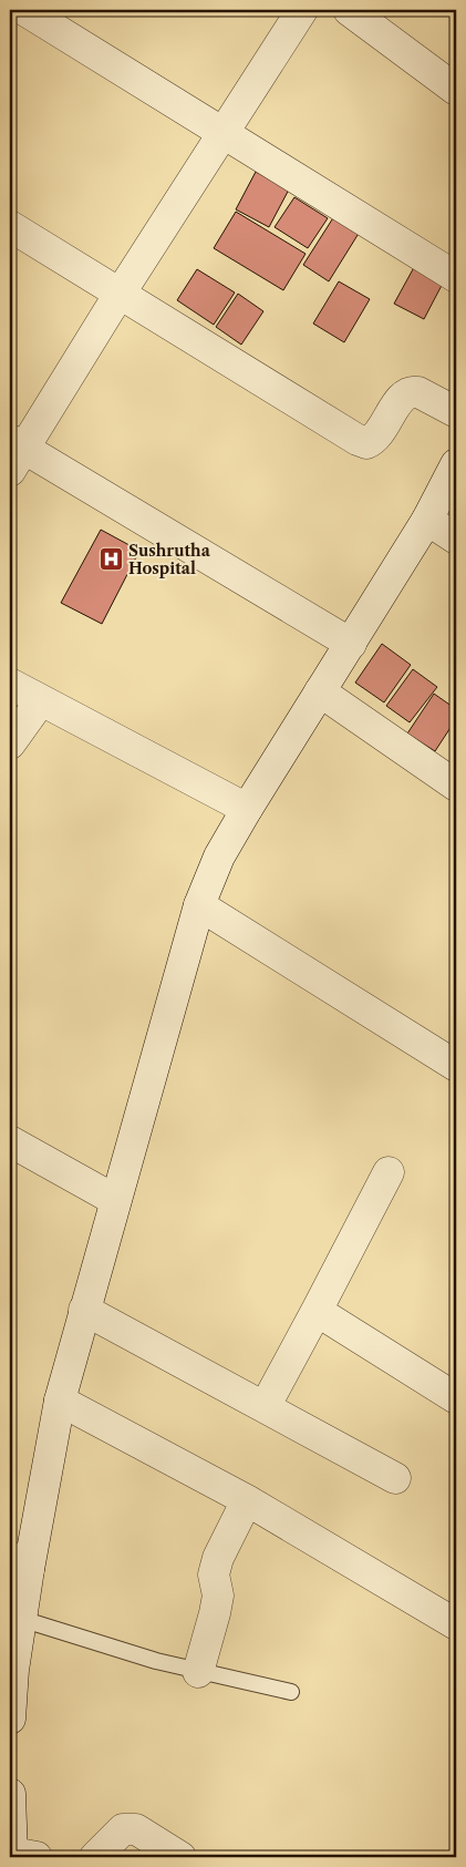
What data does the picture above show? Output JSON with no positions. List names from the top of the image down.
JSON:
{
  "places": {
    "hospital": ["Sushrutha Hospital"]
  }
}
